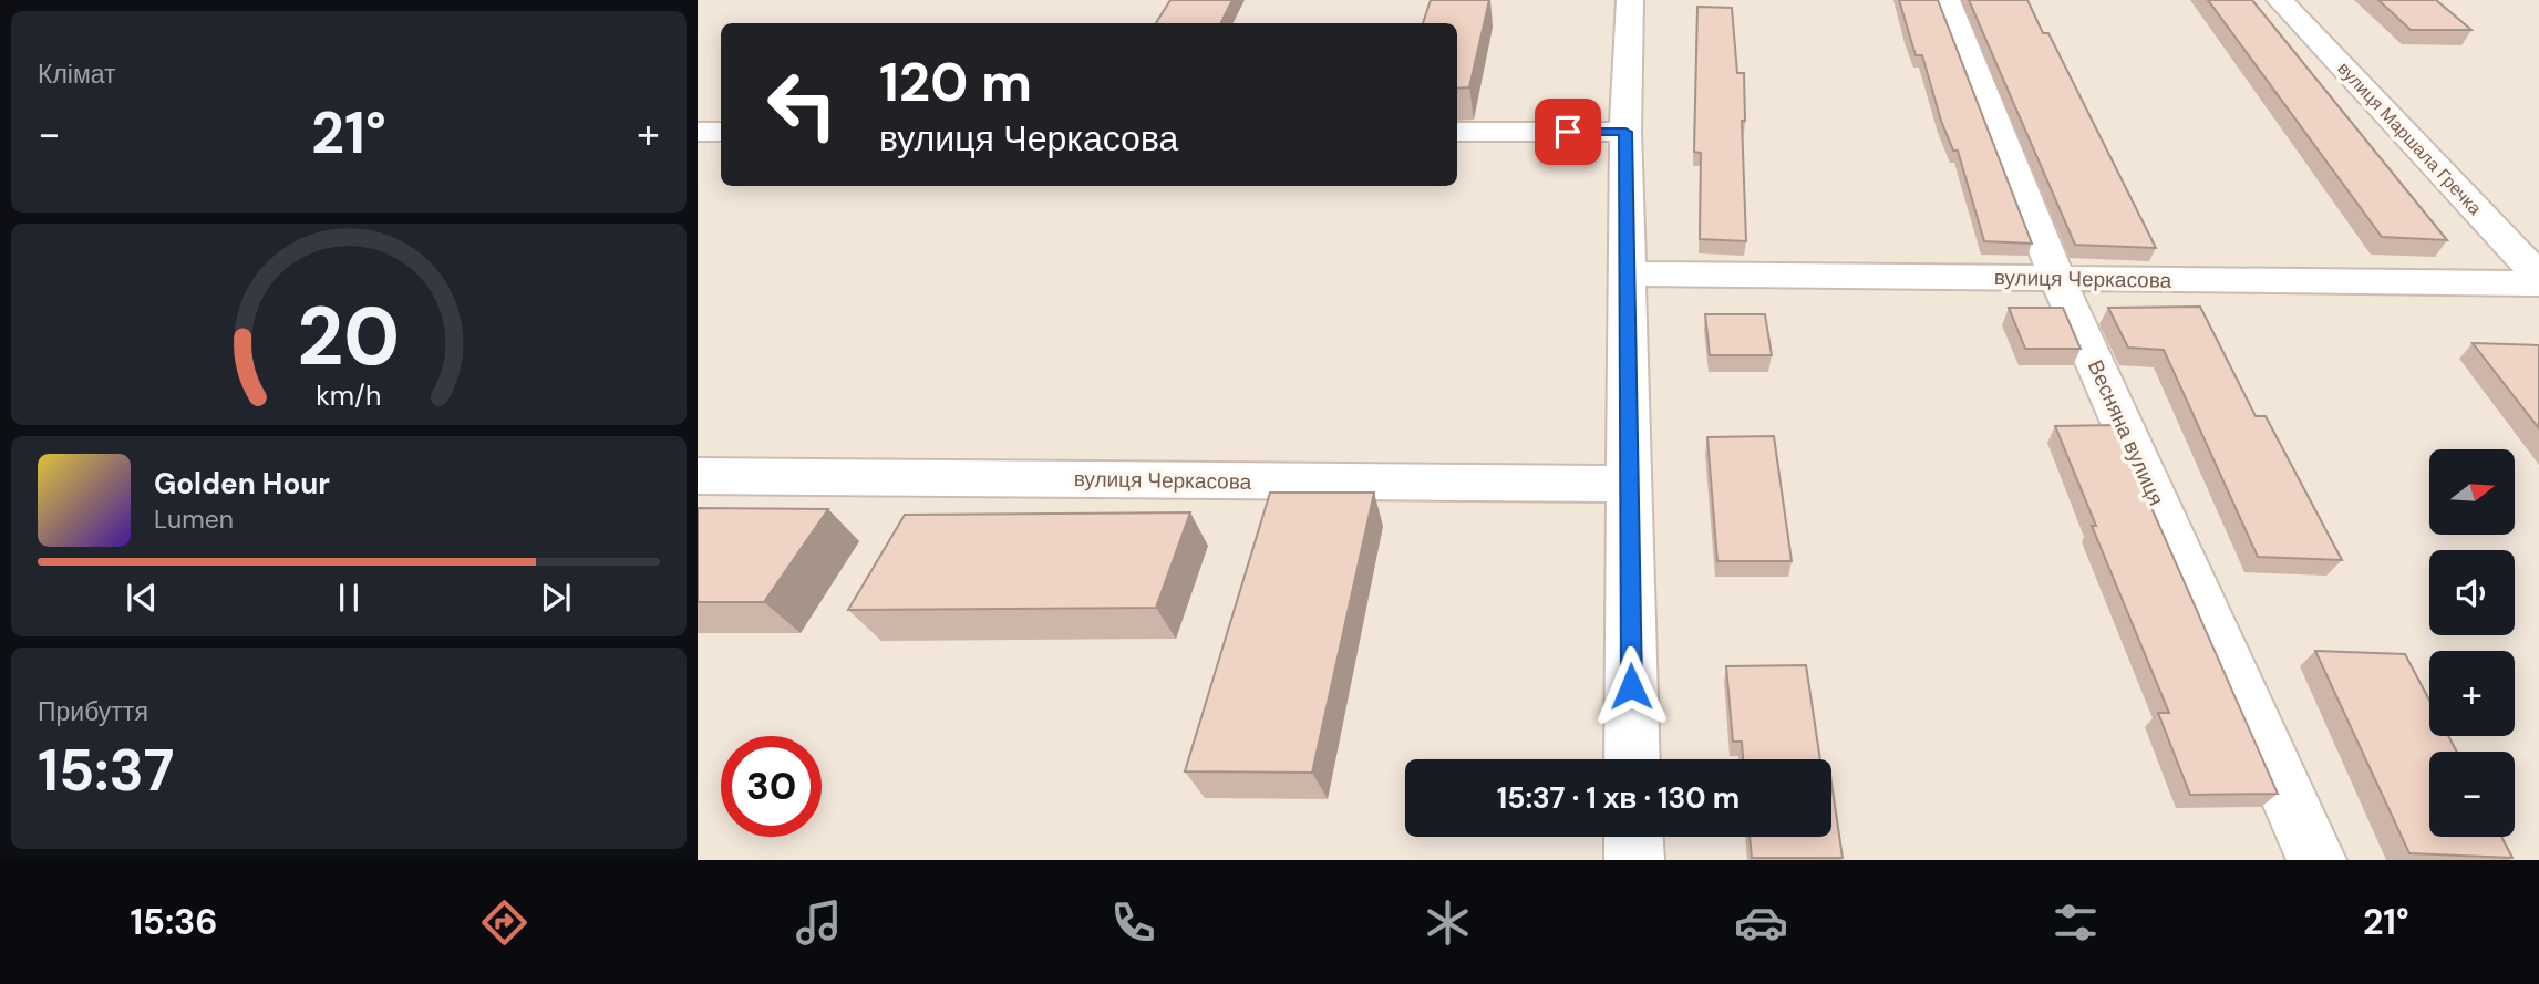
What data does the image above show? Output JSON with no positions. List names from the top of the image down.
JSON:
{
  "streets": {
    "street": ["вулиця Маршала Гречка", "вулиця Черкасова", "Весняна вулиця"]
  },
  "crossings": [
    ["вулиця Черкасова", "Весняна вулиця"]
  ],
  "north": "right",
  "page": {
    "tile": [
      "Клімат",
      ["Прибуття", "15:37"]
    ],
    "turn": ["120 m", "вулиця Черкасова"],
    "heat": ["−", "21°", "+"],
    "map_buttons": ["+", "−"],
    "song": ["Golden Hour", "Lumen"],
    "limit": "30",
    "trip": "15:37 · 1 хв · 130 m",
    "tabs": ["15:36", "21°"],
    "gauge": ["20", "km/h"]
  }
}
